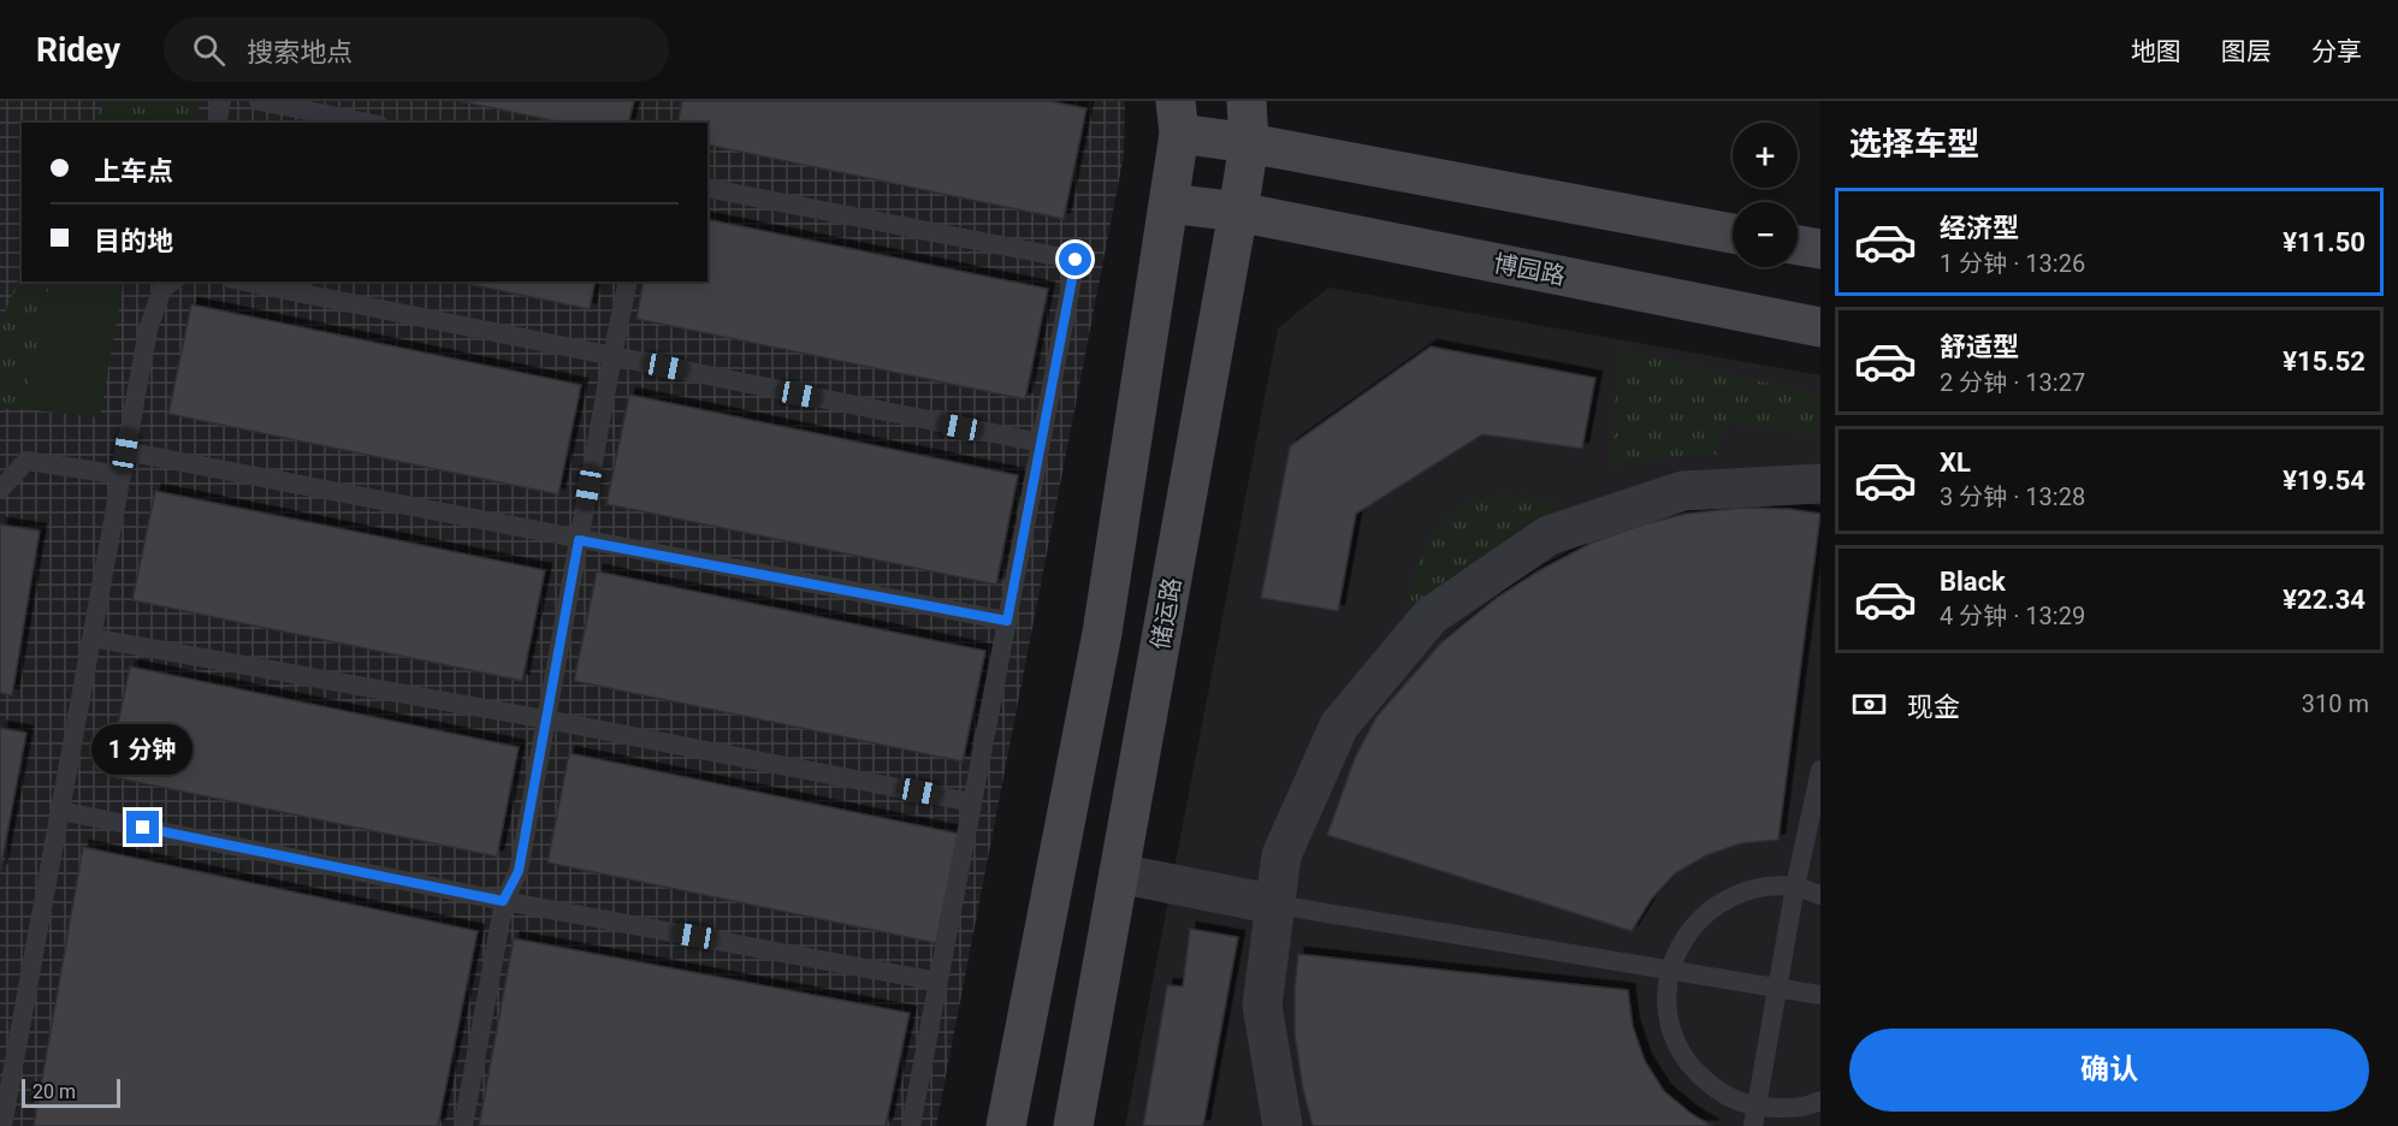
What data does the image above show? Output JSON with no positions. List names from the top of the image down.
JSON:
{
  "streets": {
    "main road": ["博园路", "储运路"]
  },
  "crossings": [
    ["博园路", "储运路"]
  ],
  "scale_bar": "20 m",
  "page": {
    "header": "Ridey",
    "search": "搜索地点",
    "nav": ["地图", "图层", "分享"],
    "heading": "选择车型",
    "map_buttons": ["+", "−"],
    "banner": ["上车点", "目的地"],
    "list": [
      {
        "name": "经济型",
        "note": "1 分钟 · 13:26",
        "value": "¥11.50"
      },
      {
        "name": "舒适型",
        "note": "2 分钟 · 13:27",
        "value": "¥15.52"
      },
      {
        "name": "XL",
        "note": "3 分钟 · 13:28",
        "value": "¥19.54"
      },
      {
        "name": "Black",
        "note": "4 分钟 · 13:29",
        "value": "¥22.34"
      }
    ],
    "pay": ["现金", "310 m"],
    "bubble": "1 分钟",
    "buttons": "确认",
    "scale": "20 m"
  }
}
